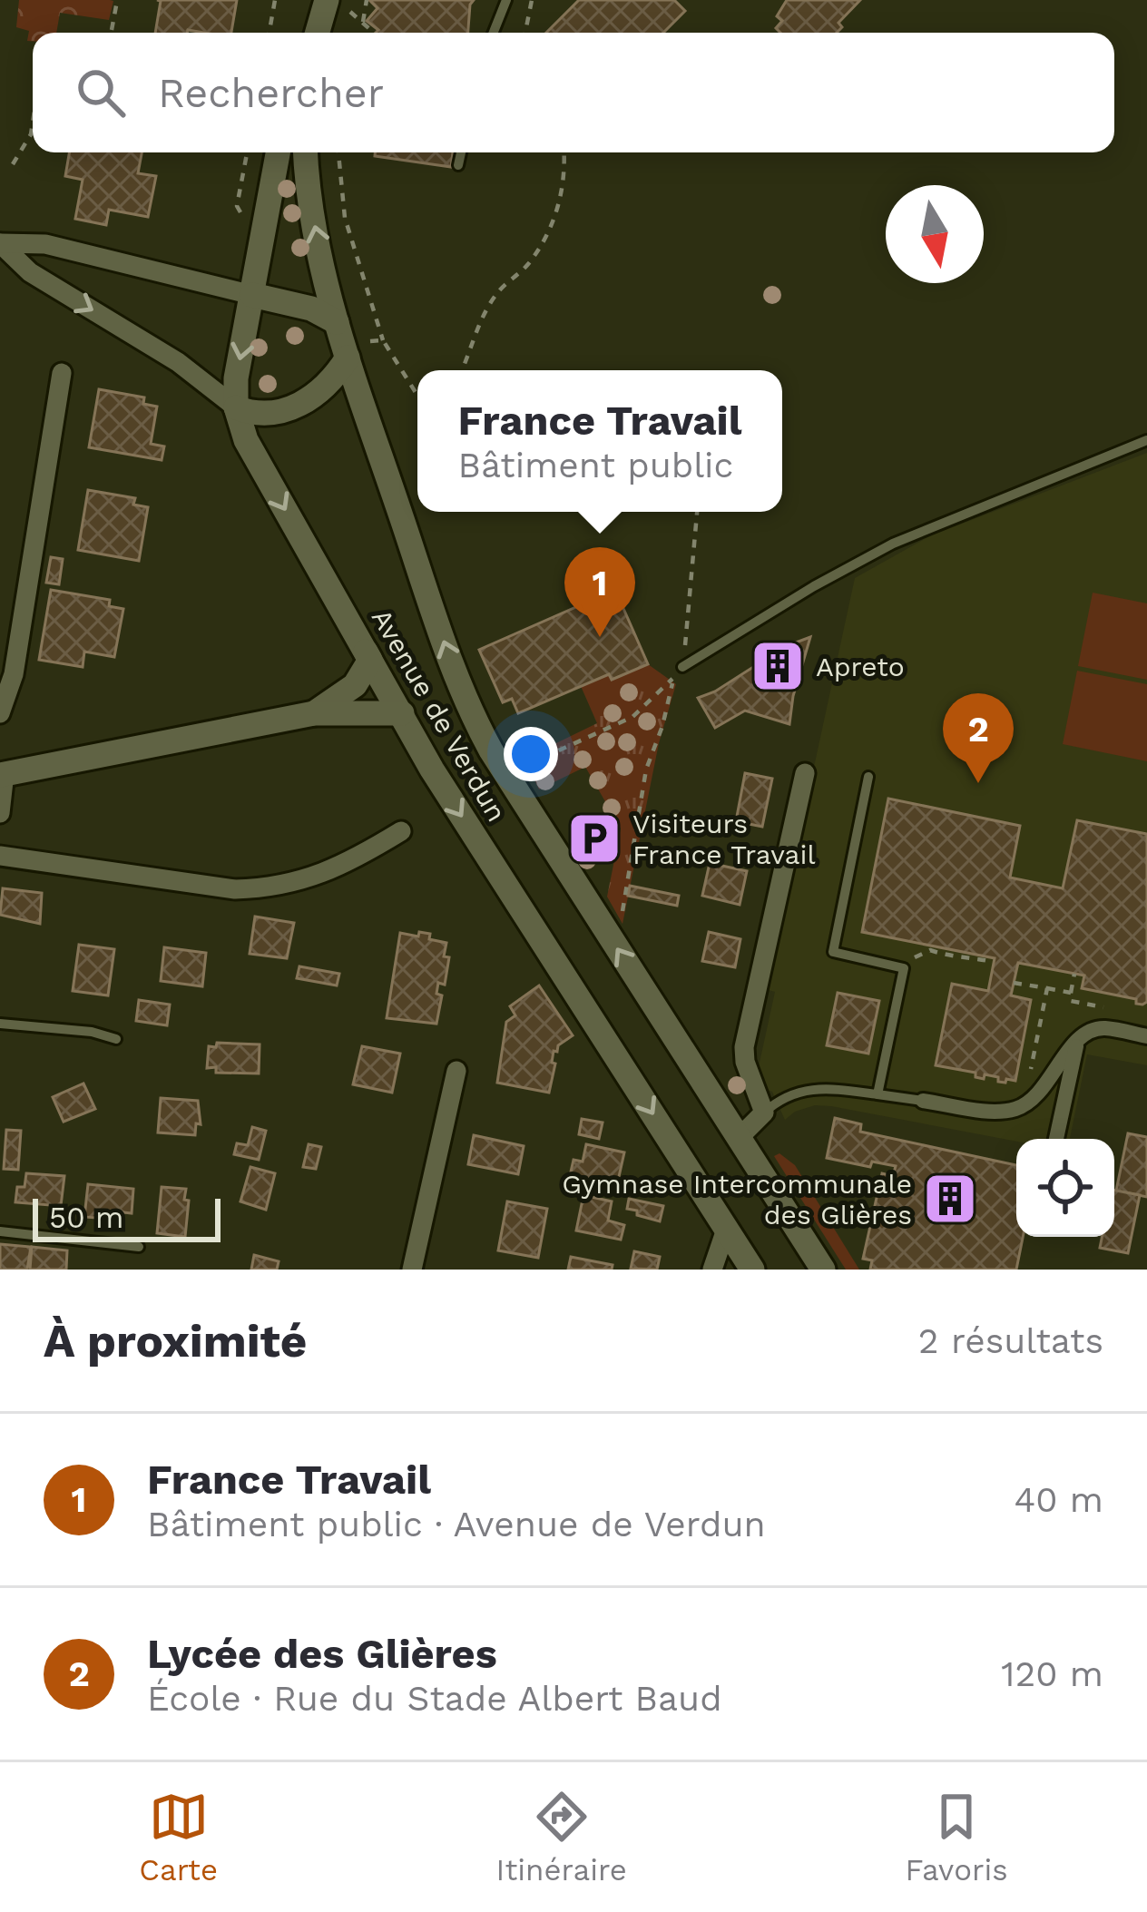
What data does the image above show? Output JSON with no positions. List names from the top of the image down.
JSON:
{
  "streets": {
    "street": ["Avenue de Verdun"]
  },
  "places": {
    "building": ["Apreto", "Gymnase Intercommunale des Glières"],
    "parking": ["Visiteurs France Travail"]
  },
  "scale_bar": "50 m",
  "north": "bottom",
  "page": {
    "search": "Rechercher",
    "popup": ["France Travail", "Bâtiment public"],
    "pins": ["1", "2"],
    "scale": "50 m",
    "heading": ["À proximité", "2 résultats"],
    "list": [
      {
        "mark": "1",
        "name": "France Travail",
        "note": "Bâtiment public · Avenue de Verdun",
        "value": "40 m"
      },
      {
        "mark": "2",
        "name": "Lycée des Glières",
        "note": "École · Rue du Stade Albert Baud",
        "value": "120 m"
      }
    ],
    "nav": ["Carte", "Itinéraire", "Favoris"]
  }
}
